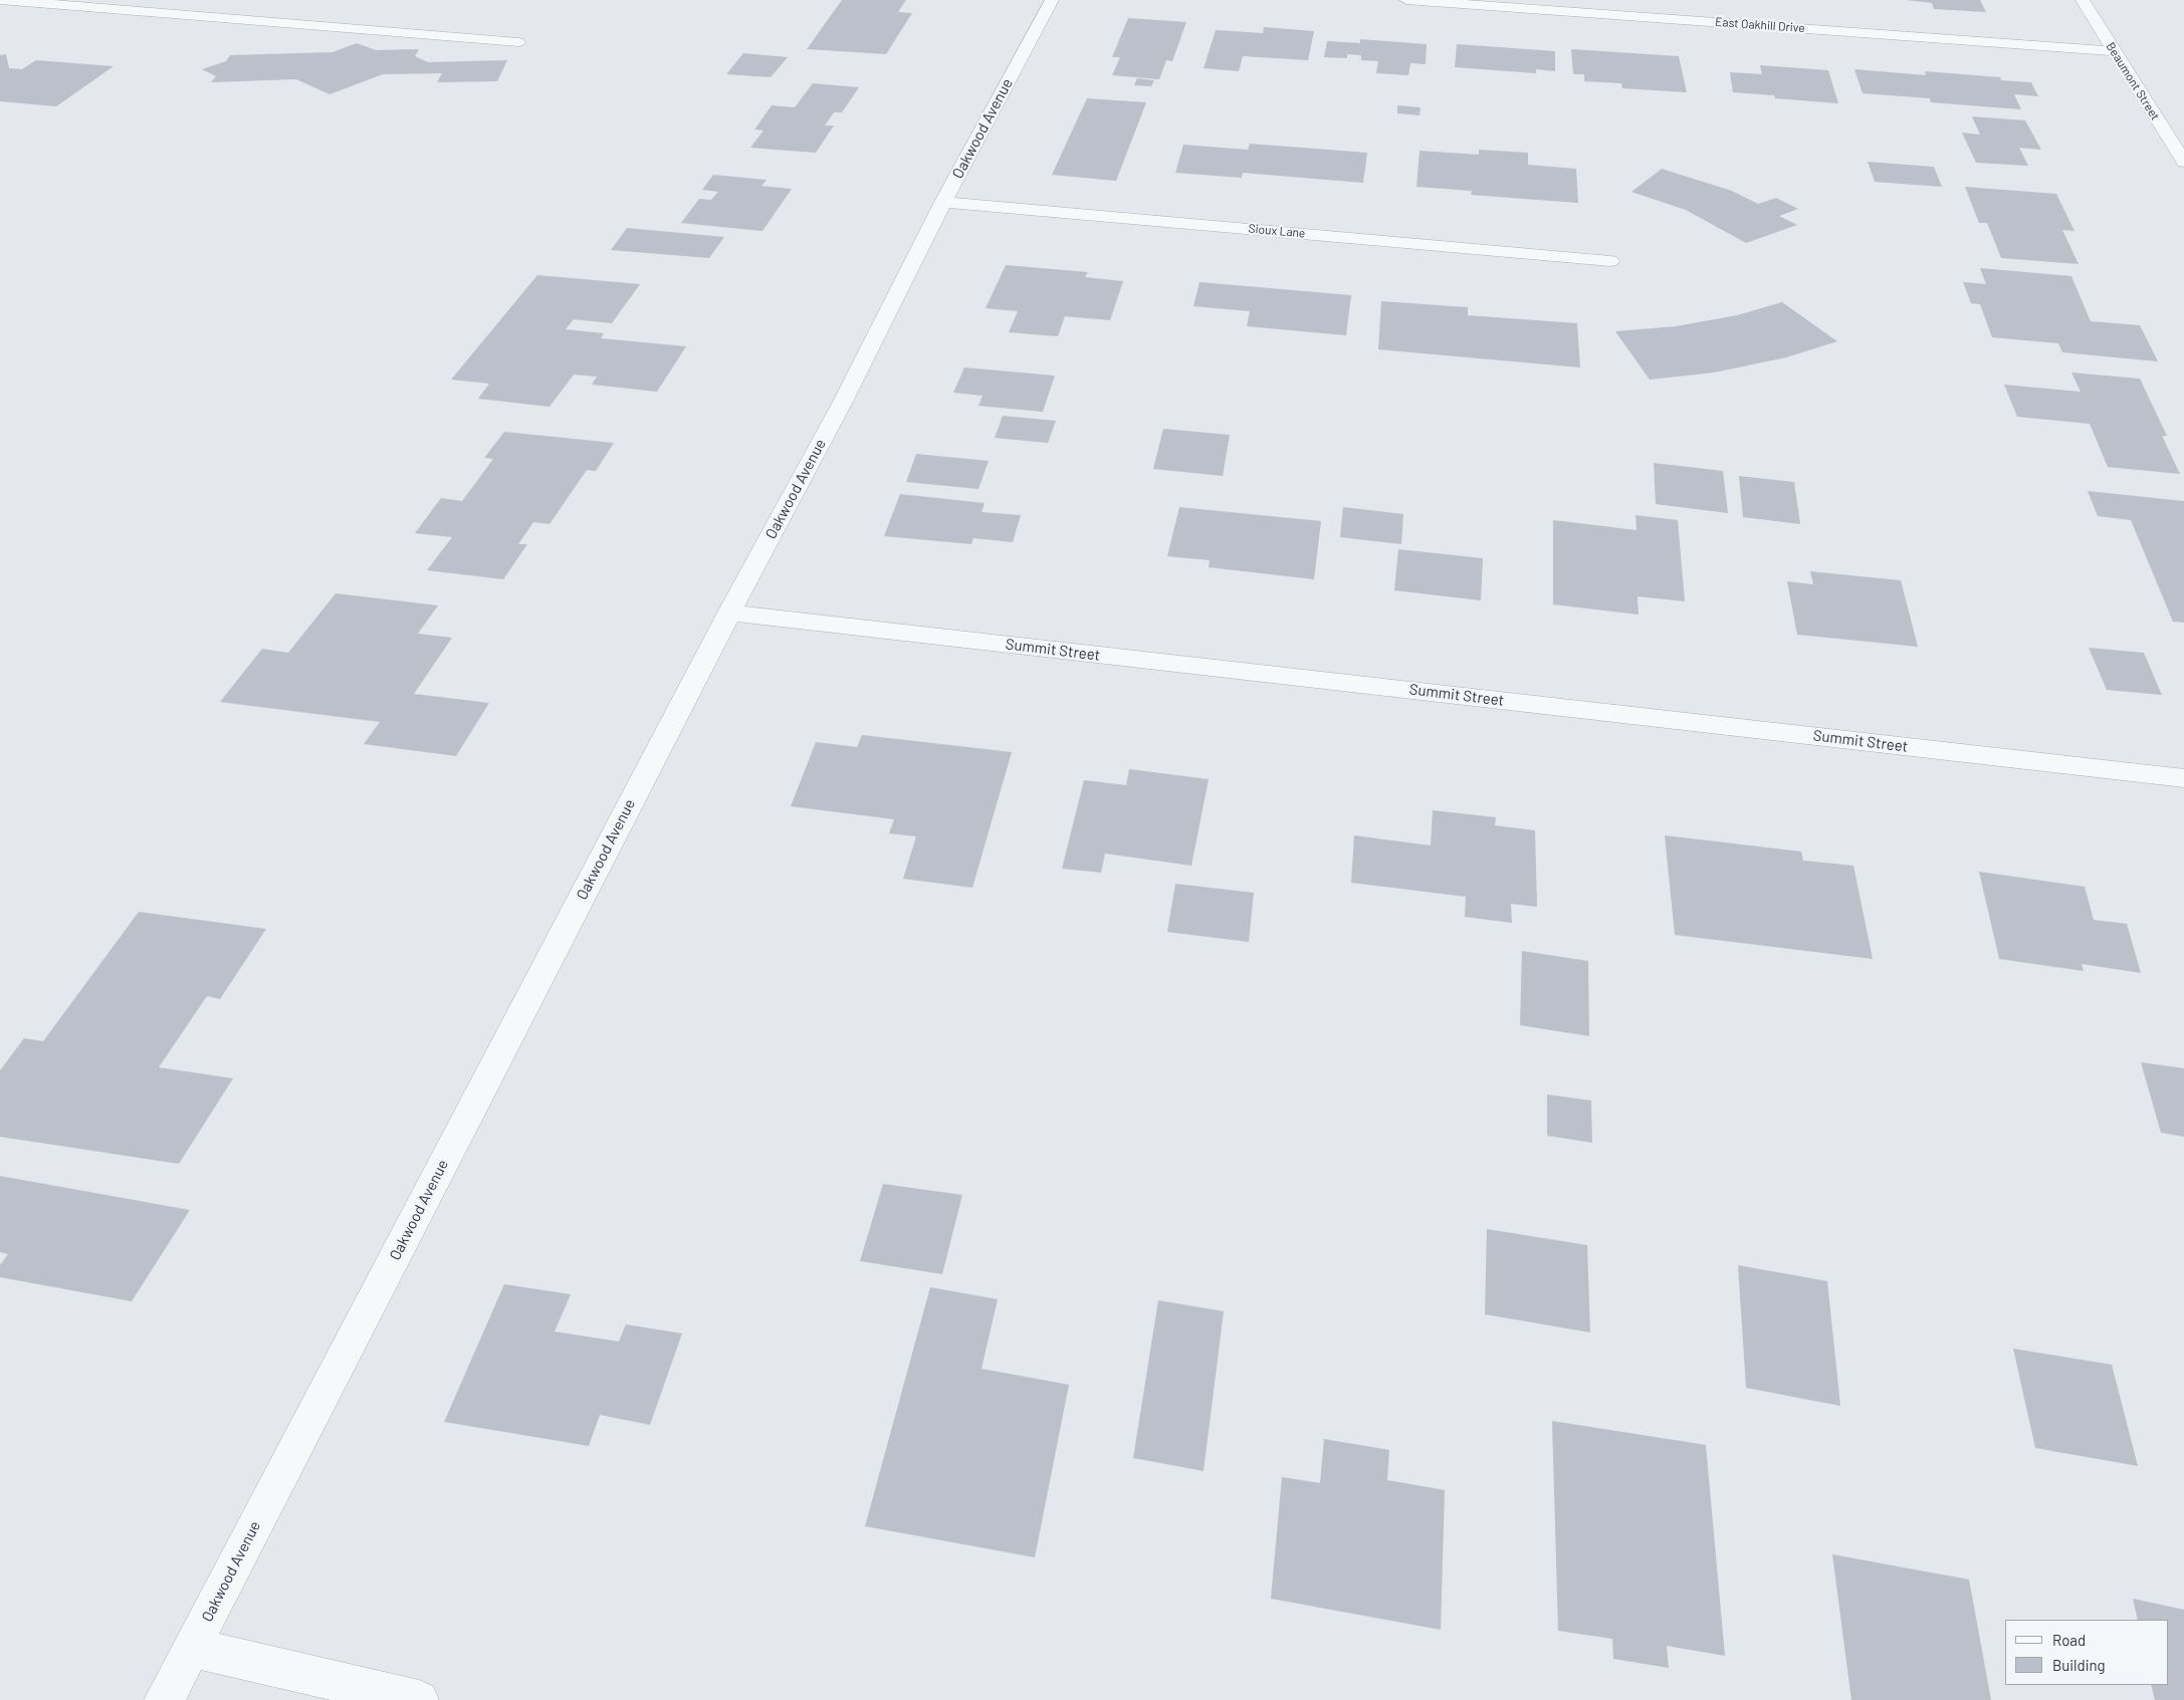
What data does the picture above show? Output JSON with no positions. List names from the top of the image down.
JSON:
{
  "streets": {
    "street": [
      "East Oakhill Drive",
      "Beaumont Street",
      "Oakwood Avenue",
      "Sioux Lane",
      "Summit Street"
    ]
  },
  "crossings": [
    ["East Oakhill Drive", "Beaumont Street"],
    ["Oakwood Avenue", "Sioux Lane"],
    ["Oakwood Avenue", "Summit Street"]
  ],
  "legend": ["Road", "Building"]
}
